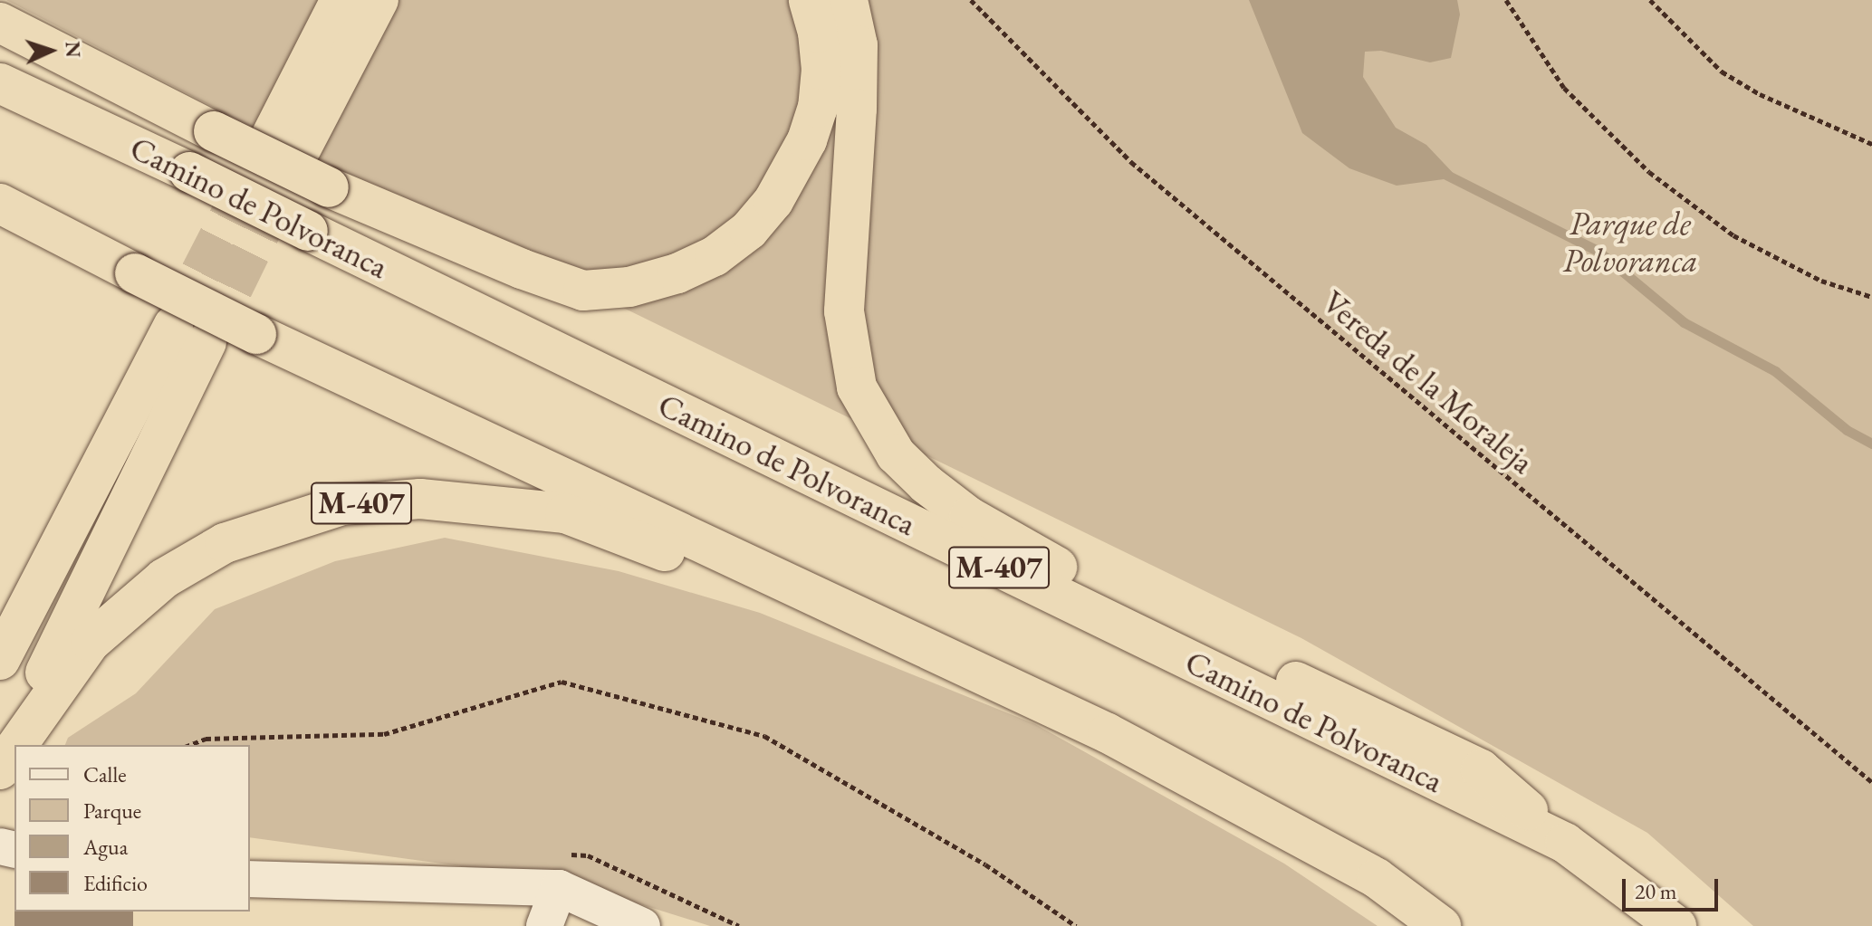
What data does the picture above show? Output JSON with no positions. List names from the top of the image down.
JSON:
{
  "streets": {
    "highway": ["Camino de Polvoranca", "M-407"],
    "path": ["Vereda de la Moraleja"]
  },
  "crossings": [
    ["Camino de Polvoranca", "M-407"]
  ],
  "parks": ["Parque de Polvoranca"],
  "legend": [
    "Calle",
    "Parque",
    "Agua",
    "Edificio"
  ],
  "scale_bar": "20 m",
  "north": "right"
}
